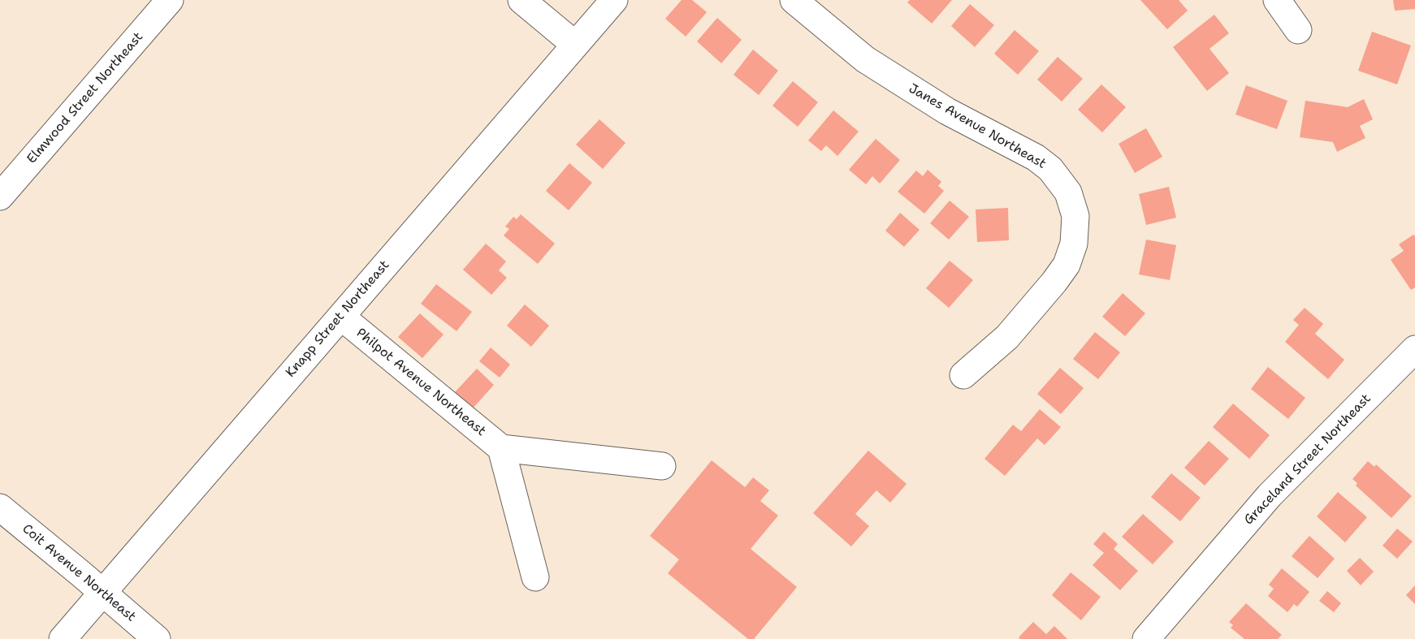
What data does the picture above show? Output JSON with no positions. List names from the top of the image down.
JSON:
{
  "streets": {
    "street": [
      "Elmwood Street Northeast",
      "Janes Avenue Northeast",
      "Knapp Street Northeast",
      "Philpot Avenue Northeast",
      "Graceland Street Northeast",
      "Coit Avenue Northeast"
    ]
  },
  "crossings": [
    ["Knapp Street Northeast", "Philpot Avenue Northeast"],
    ["Knapp Street Northeast", "Coit Avenue Northeast"]
  ]
}
